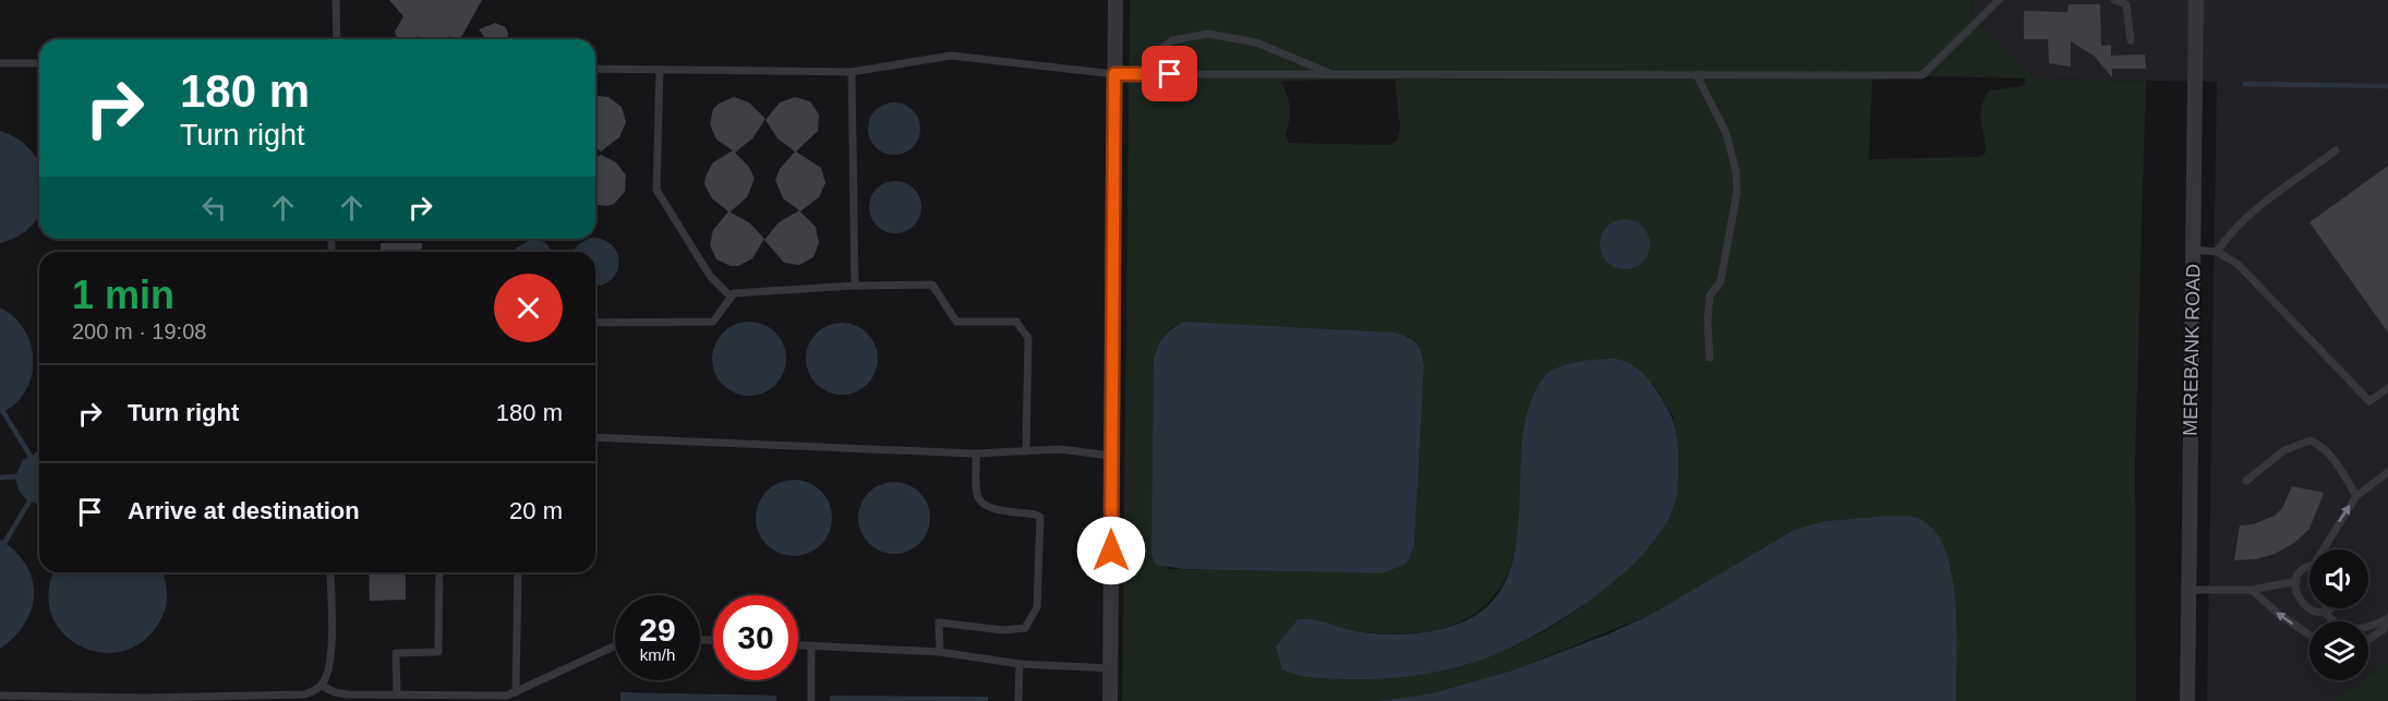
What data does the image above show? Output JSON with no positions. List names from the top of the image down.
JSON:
{
  "streets": {
    "street": ["MEREBANK ROAD"]
  },
  "page": {
    "turn": ["180 m", "Turn right"],
    "heading": ["1 min", "200 m · 19:08"],
    "list": [
      {
        "name": "Turn right",
        "value": "180 m"
      },
      {
        "name": "Arrive at destination",
        "value": "20 m"
      }
    ],
    "speed": "29 km/h",
    "limit": "30"
  }
}
